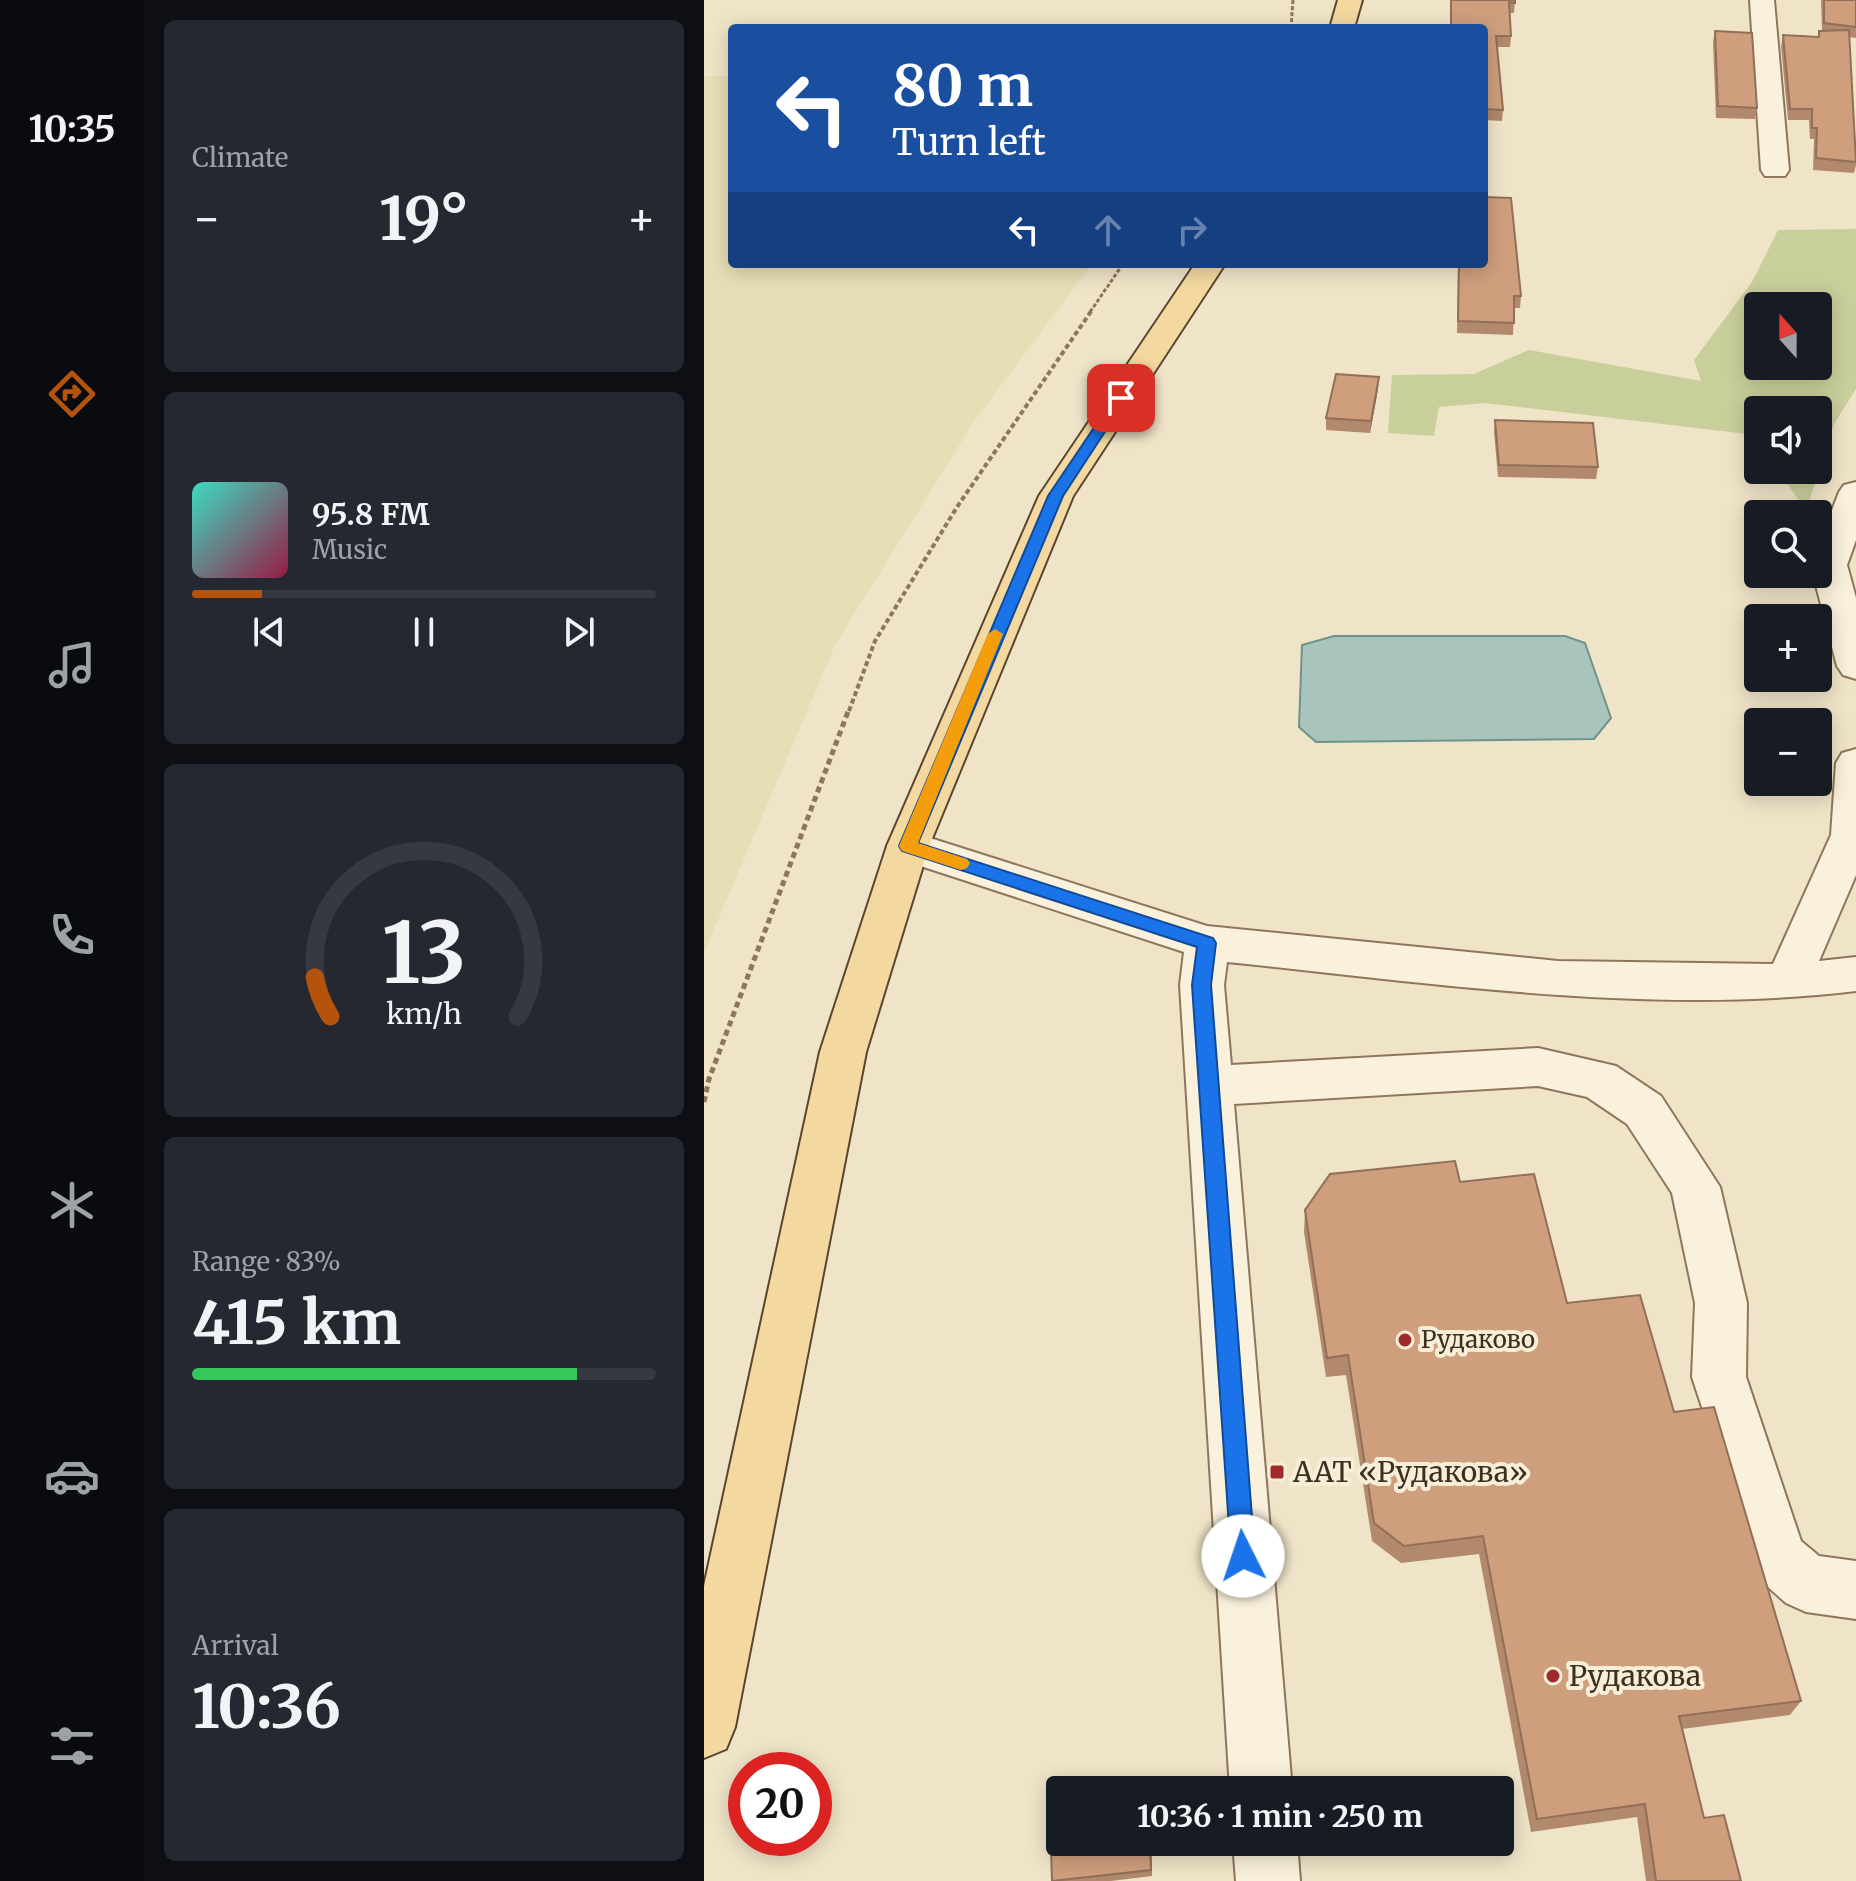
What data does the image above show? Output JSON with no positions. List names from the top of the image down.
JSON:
{
  "places": {
    "other": ["Рудаково", "Рудакова"],
    "transit": ["ААТ «Рудакова»"]
  },
  "north": "top",
  "page": {
    "tabs": "10:35",
    "tile": [
      "Climate",
      ["Range · 83%", "415 km"],
      ["Arrival", "10:36"]
    ],
    "turn": ["80 m", "Turn left"],
    "heat": ["−", "19°", "+"],
    "map_buttons": ["+", "−"],
    "song": ["95.8 FM", "Music"],
    "limit": "20",
    "trip": "10:36 · 1 min · 250 m",
    "gauge": ["13", "km/h"]
  }
}
